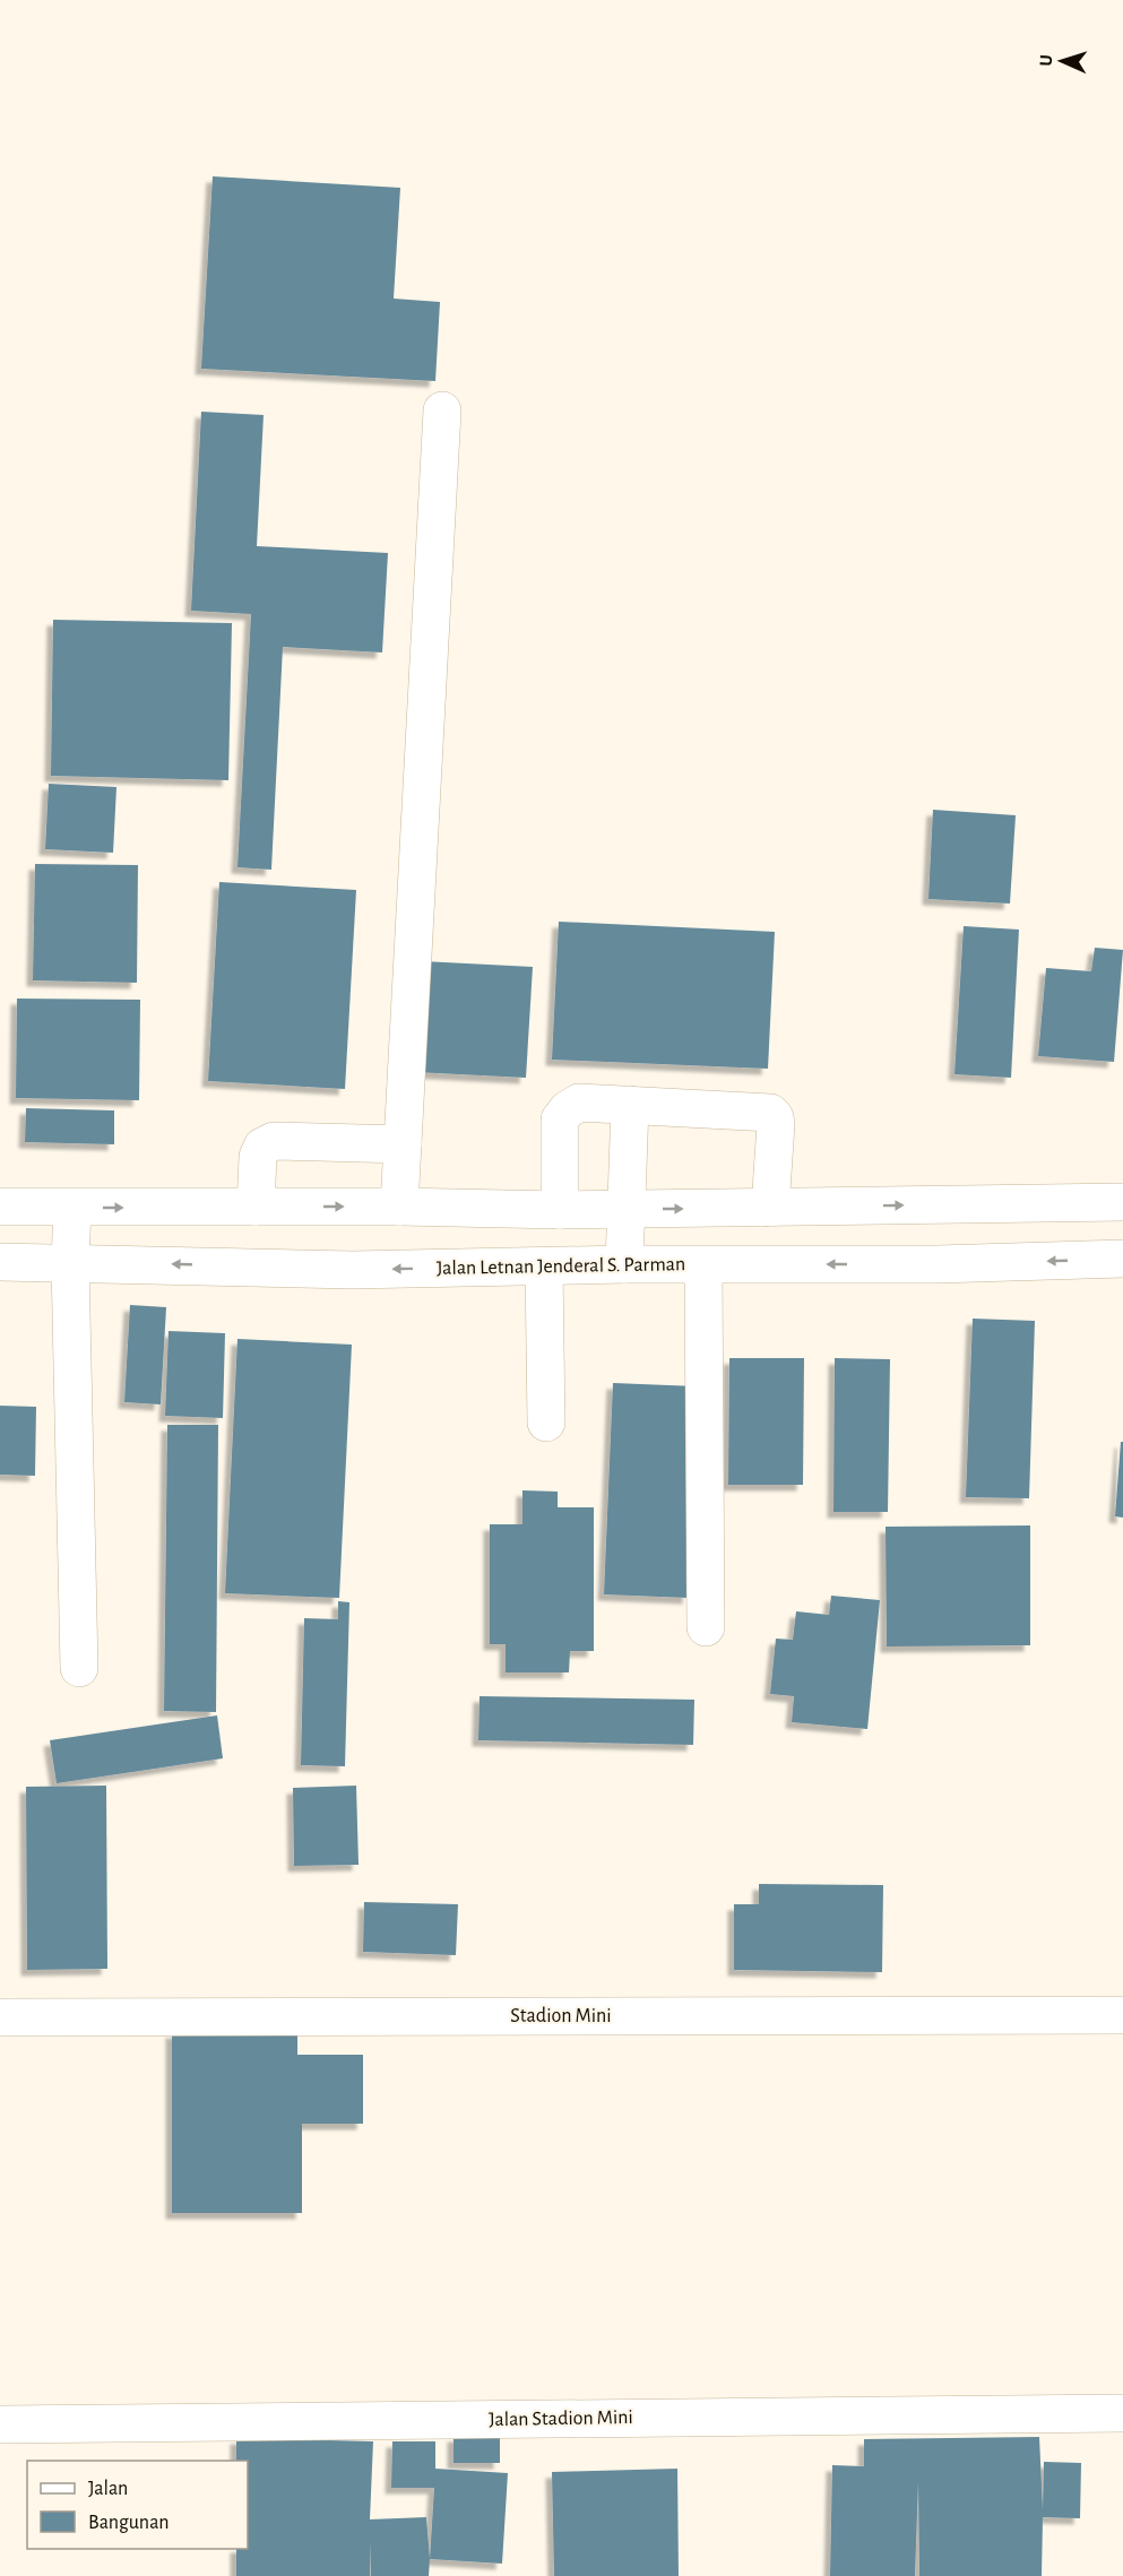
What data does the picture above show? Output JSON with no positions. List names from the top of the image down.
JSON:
{
  "streets": {
    "street": ["Jalan Letnan Jenderal S. Parman", "Stadion Mini", "Jalan Stadion Mini"]
  },
  "legend": ["Jalan", "Bangunan"],
  "north": "left"
}
